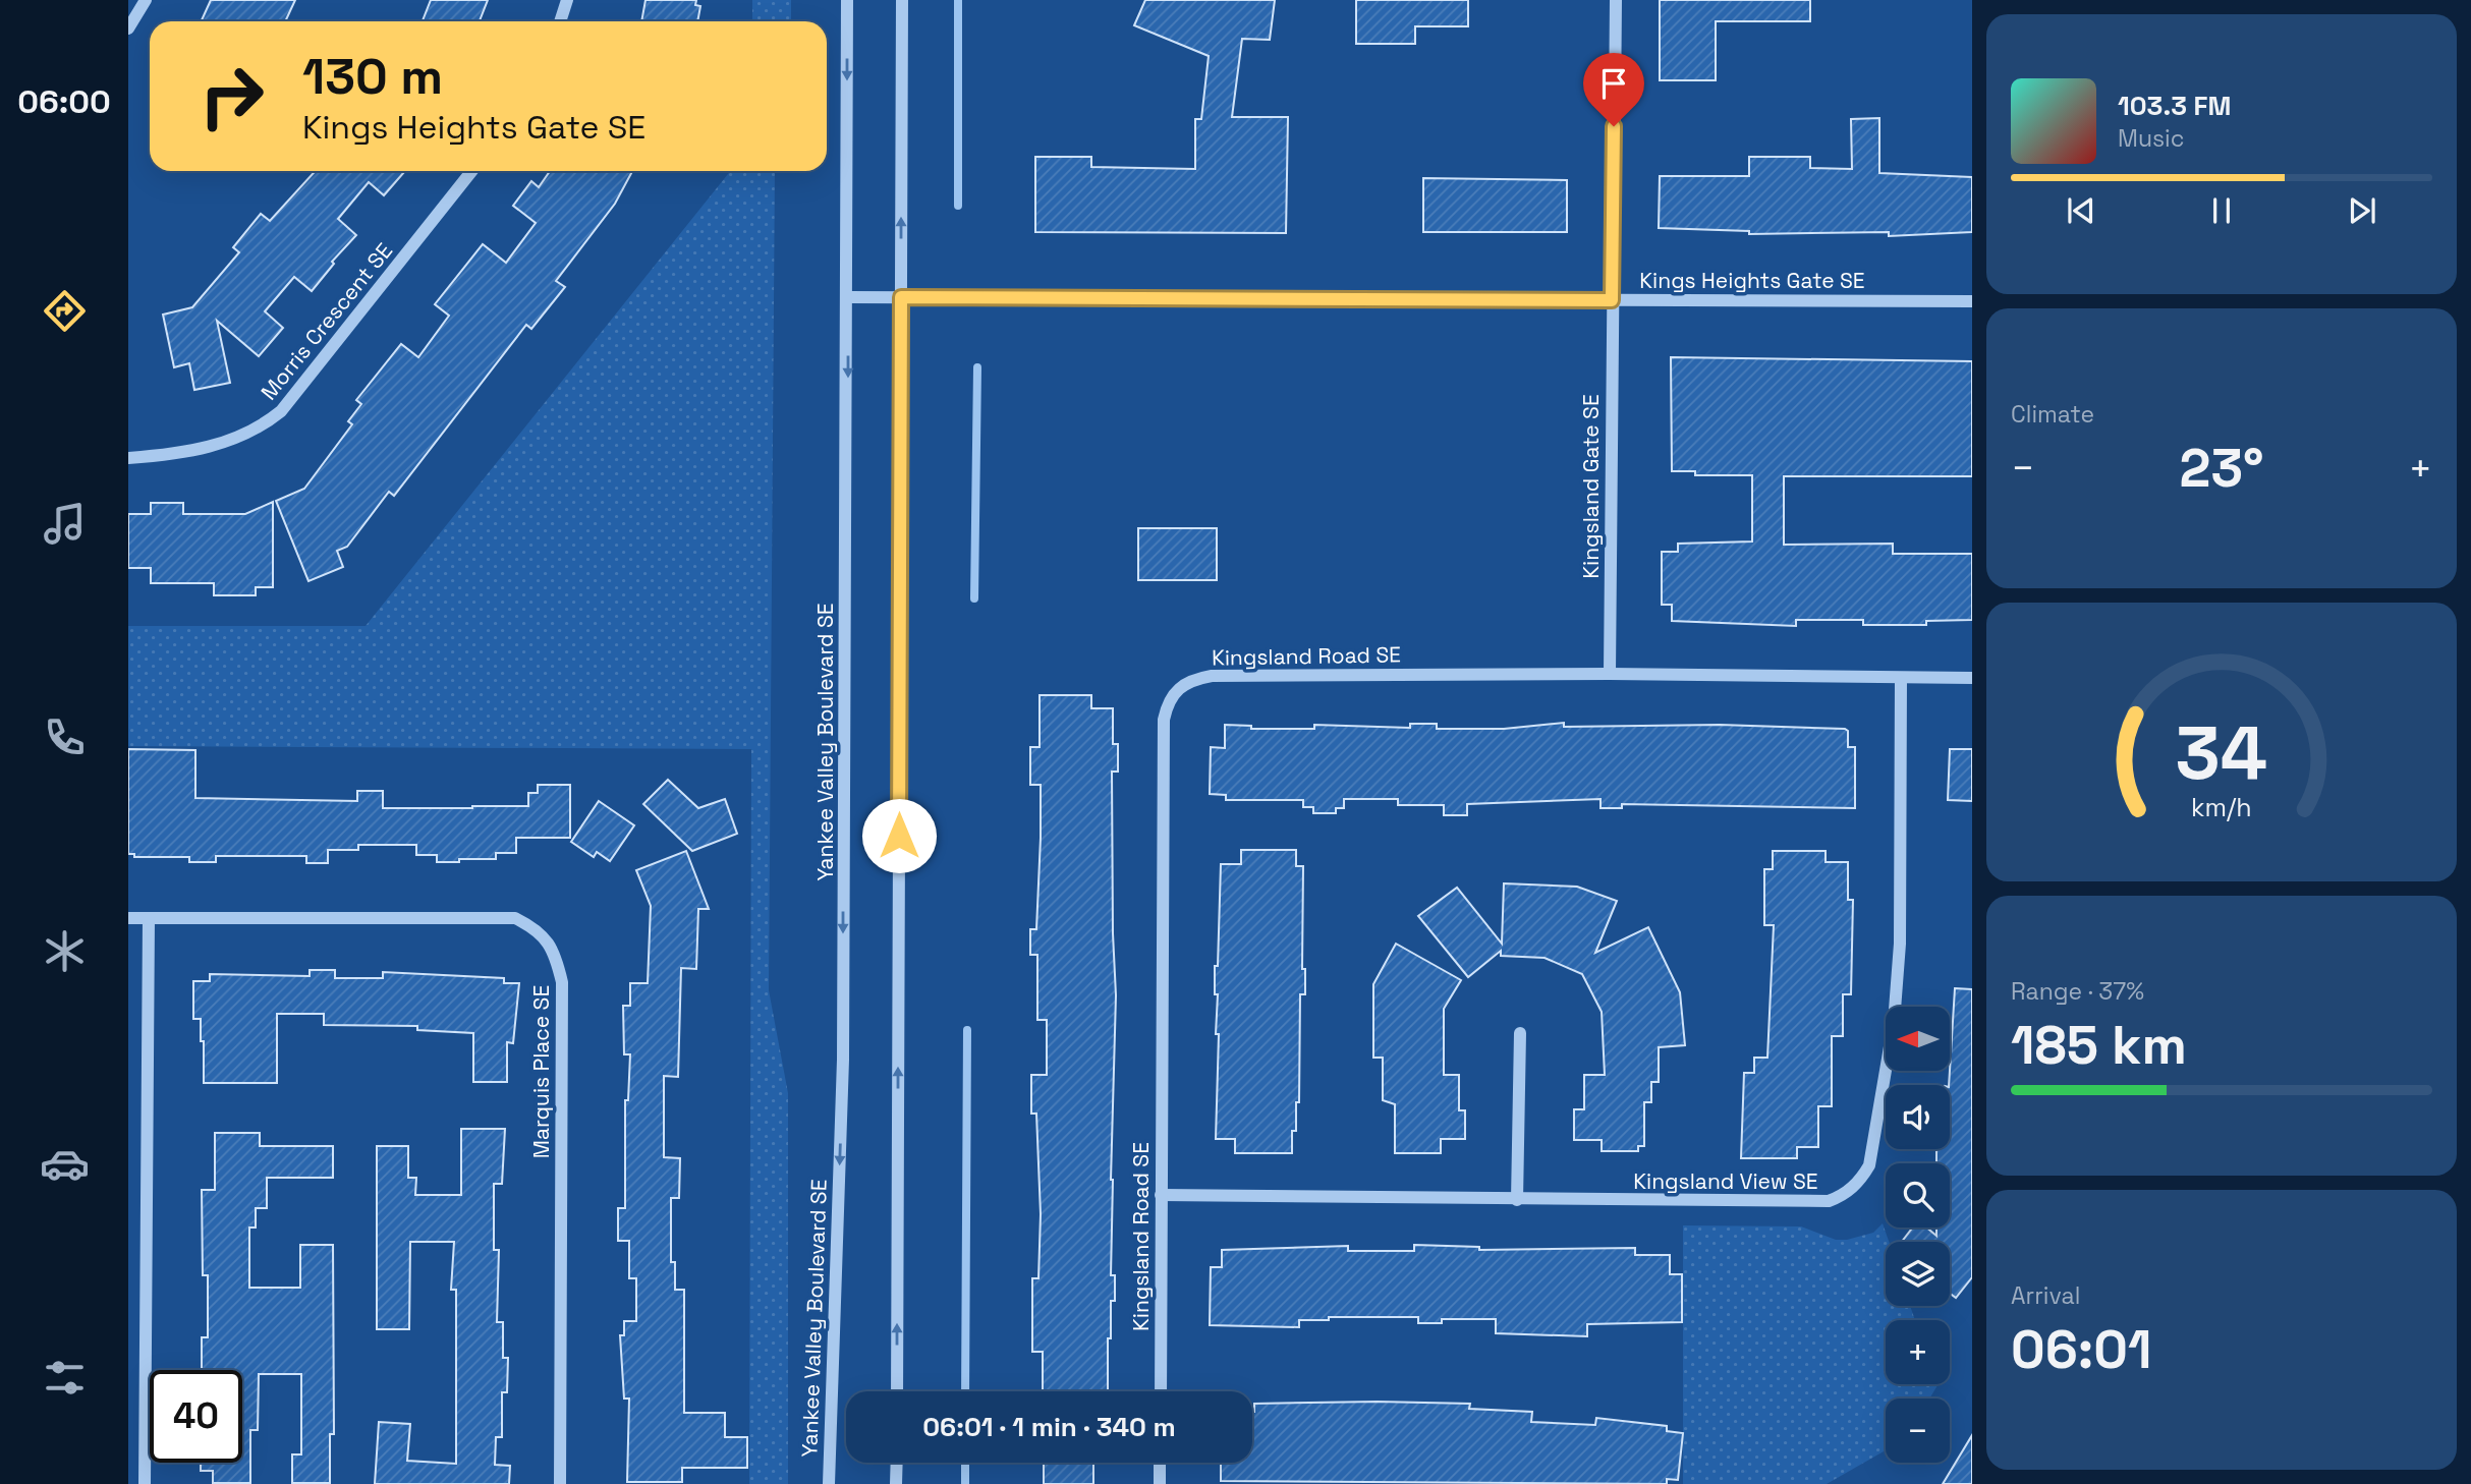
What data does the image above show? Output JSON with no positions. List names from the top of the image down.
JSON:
{
  "streets": {
    "street": [
      "Kings Heights Gate SE",
      "Morris Crescent SE",
      "Kingsland Gate SE",
      "Kingsland Road SE",
      "Yankee Valley Boulevard SE",
      "Marquis Place SE",
      "Kingsland View SE"
    ]
  },
  "crossings": [
    ["Kings Heights Gate SE", "Kingsland Gate SE"],
    ["Kings Heights Gate SE", "Yankee Valley Boulevard SE"],
    ["Kingsland Gate SE", "Kingsland Road SE"],
    ["Kingsland Road SE", "Kingsland View SE"]
  ],
  "north": "left",
  "page": {
    "tabs": "06:00",
    "turn": ["130 m", "Kings Heights Gate SE"],
    "song": ["103.3 FM", "Music"],
    "tile": [
      "Climate",
      ["Range · 37%", "185 km"],
      ["Arrival", "06:01"]
    ],
    "heat": ["−", "23°", "+"],
    "map_buttons": ["+", "−"],
    "limit": "40",
    "trip": "06:01 · 1 min · 340 m",
    "gauge": ["34", "km/h"]
  }
}
